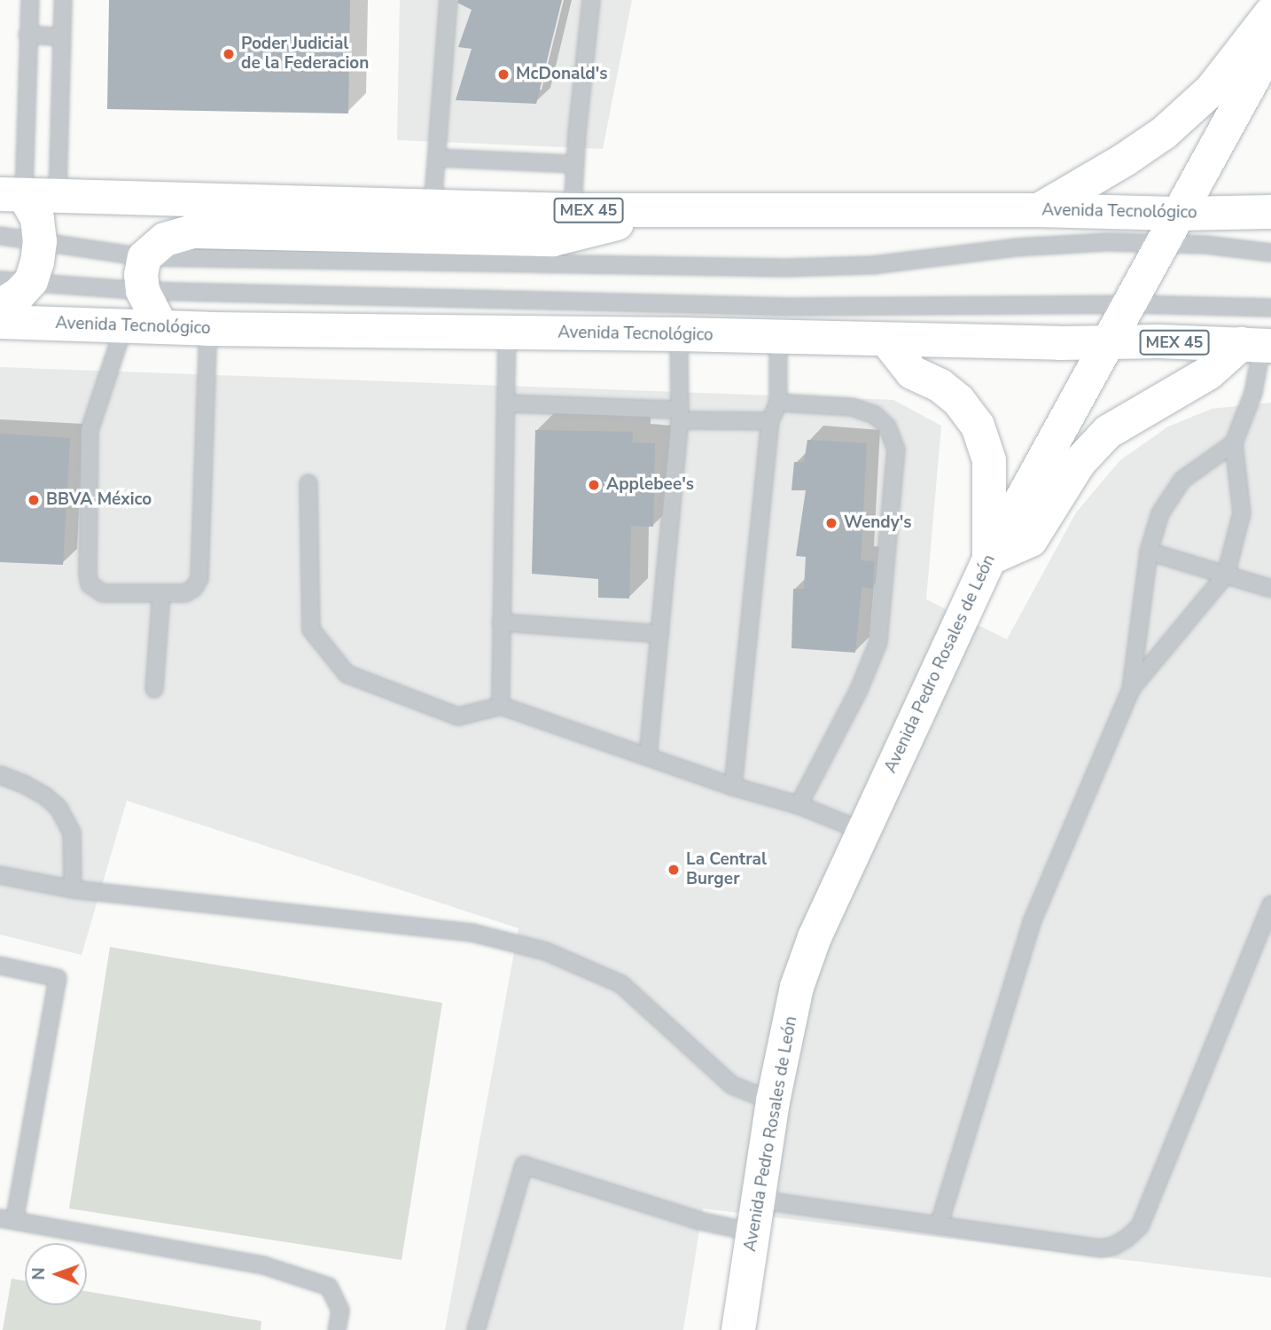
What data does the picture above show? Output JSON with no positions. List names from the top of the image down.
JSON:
{
  "streets": {
    "main road": ["MEX 45", "Avenida Tecnológico", "Avenida Pedro Rosales de León"]
  },
  "crossings": [
    ["Avenida Tecnológico", "Avenida Pedro Rosales de León"]
  ],
  "places": [
    "Poder Judicial de la Federacion",
    "McDonald's",
    "Applebee's",
    "BBVA México",
    "Wendy's",
    "La Central Burger"
  ],
  "north": "left"
}
